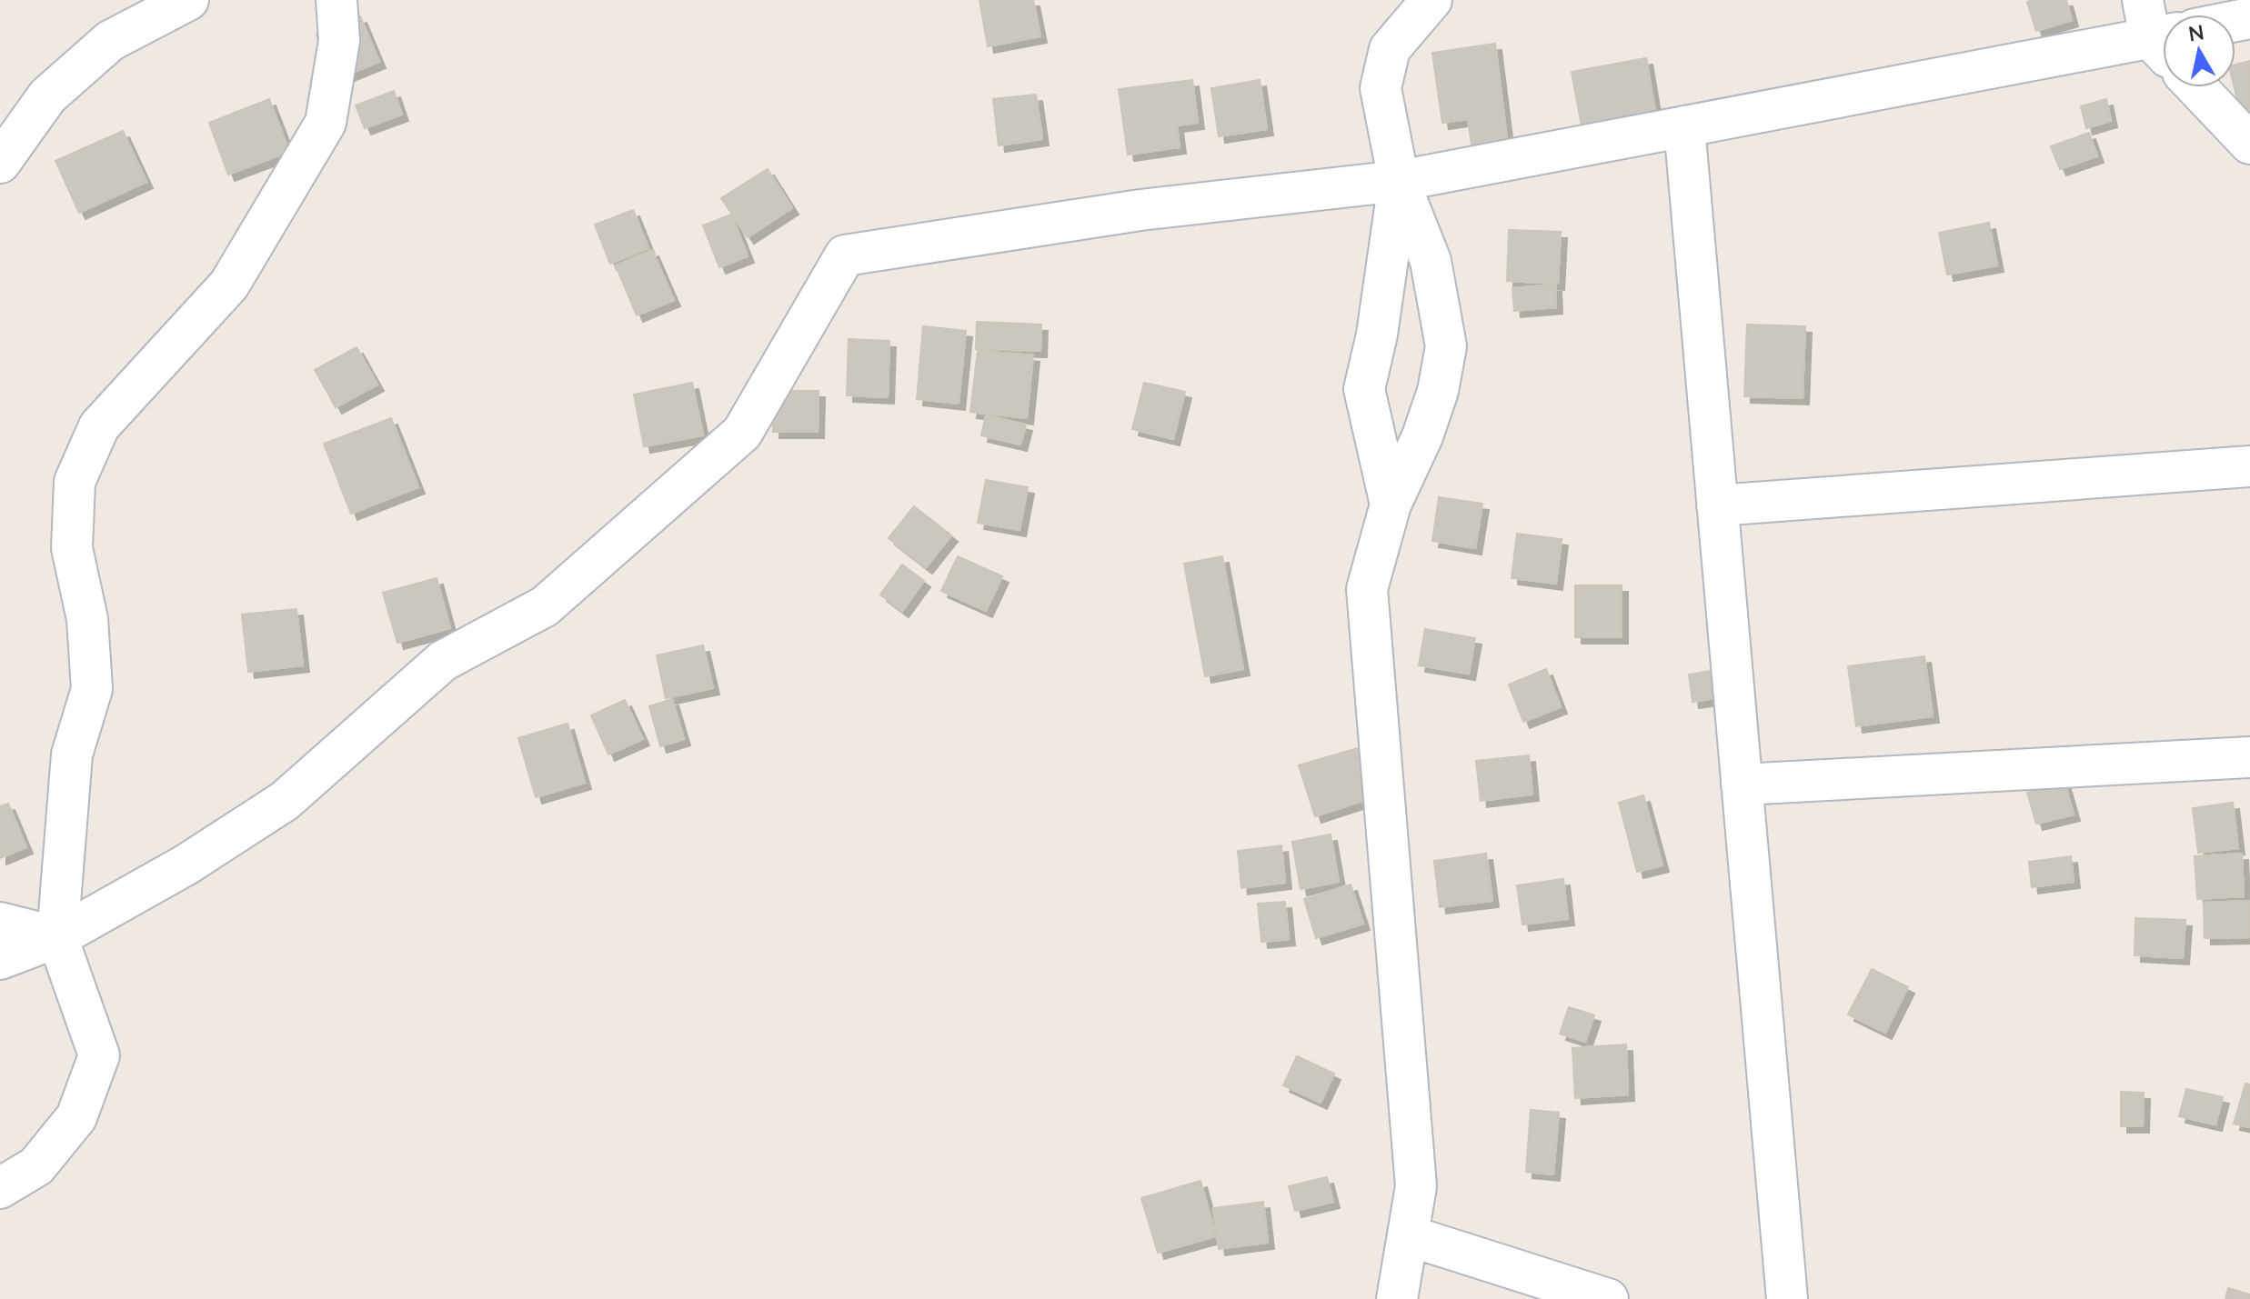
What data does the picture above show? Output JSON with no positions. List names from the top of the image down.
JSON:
{
  "north": "top"
}
